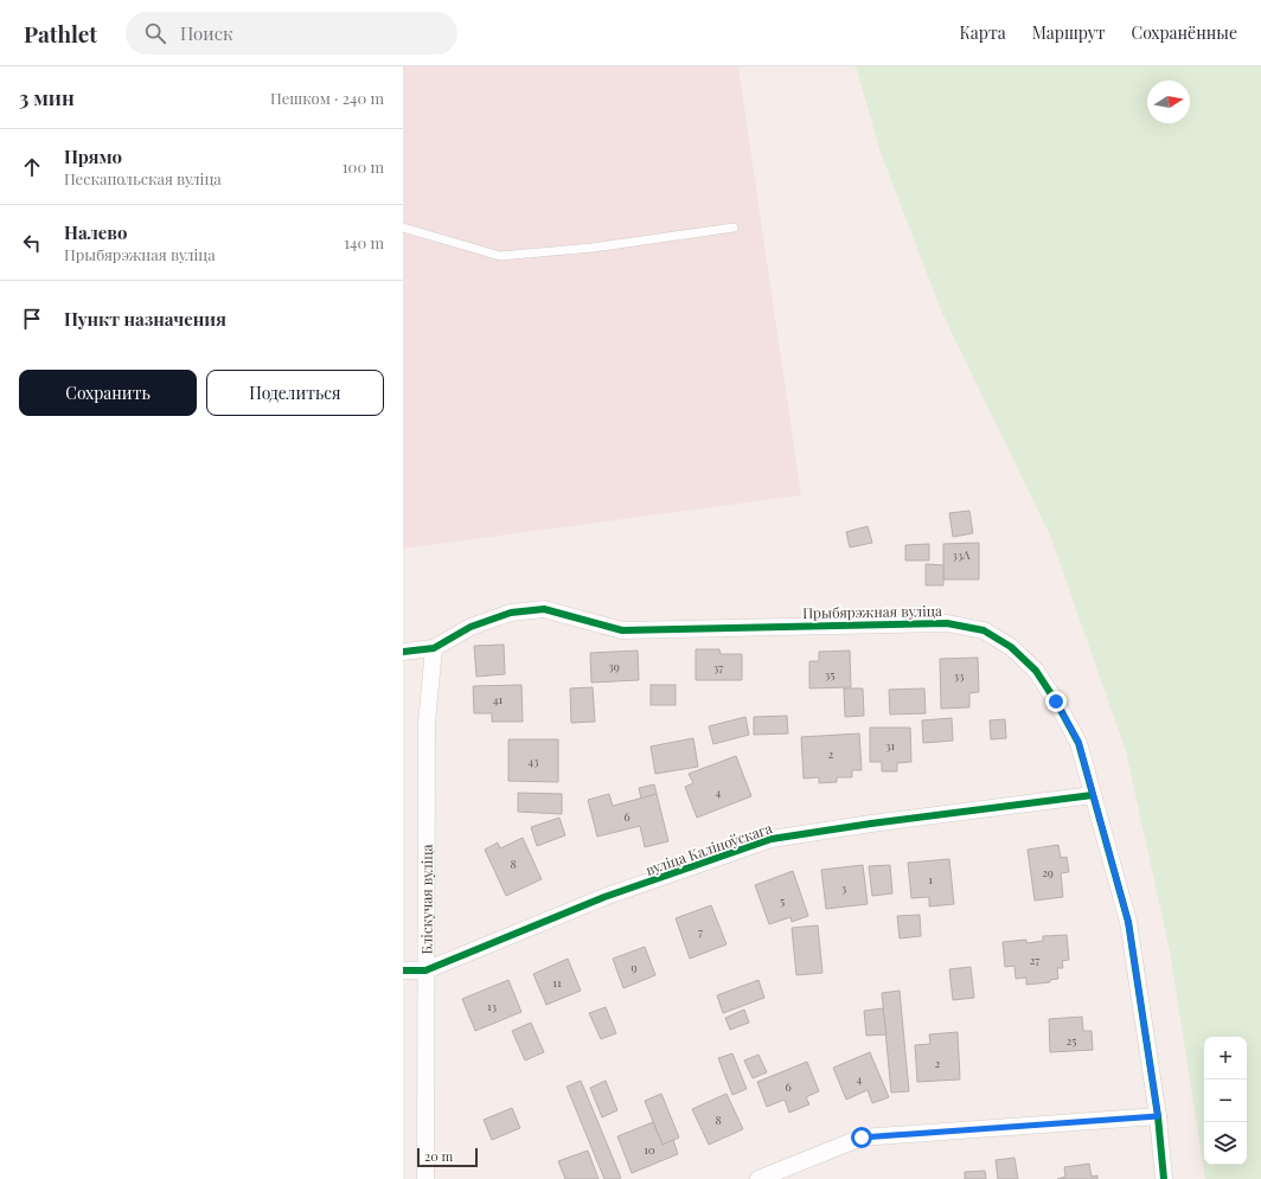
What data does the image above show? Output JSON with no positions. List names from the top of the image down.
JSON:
{
  "streets": {
    "street": ["Прыбярэжная вуліца", "вуліца Каліноўскага", "Бліскучая вуліца"]
  },
  "crossings": [
    ["Прыбярэжная вуліца", "вуліца Каліноўскага"],
    ["Прыбярэжная вуліца", "Бліскучая вуліца"],
    ["вуліца Каліноўскага", "Бліскучая вуліца"]
  ],
  "house_numbers": [
    "33А",
    "39",
    "37",
    "35",
    "33",
    "41",
    "31",
    "2",
    "43",
    "4",
    "6",
    "8",
    "29",
    "1",
    "3",
    "5",
    "7",
    "27",
    "9",
    "11",
    "13",
    "25",
    "2",
    "4",
    "6",
    "8",
    "10"
  ],
  "scale_bar": "20 m",
  "north": "right",
  "page": {
    "header": "Pathlet",
    "search": "Поиск",
    "nav": ["Карта", "Маршрут", "Сохранённые"],
    "heading": ["3 мин", "Пешком · 240 m"],
    "list": [
      ["Прямо", "Пескапольская вуліца", "100 m"],
      ["Налево", "Прыбярэжная вуліца", "140 m"],
      "Пункт назначения"
    ],
    "buttons": ["Сохранить", "Поделиться"],
    "map_buttons": ["+", "−"],
    "scale": "20 m"
  }
}
